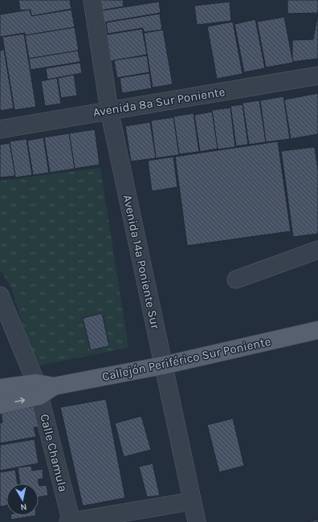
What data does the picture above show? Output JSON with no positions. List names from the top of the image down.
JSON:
{
  "streets": {
    "main road": ["Callejón Periférico Sur Poniente"],
    "street": ["Avenida 8a Sur Poniente", "Avenida 14a Poniente Sur", "Calle Chamula"]
  },
  "crossings": [
    ["Avenida 8a Sur Poniente", "Avenida 14a Poniente Sur"],
    ["Avenida 14a Poniente Sur", "Callejón Periférico Sur Poniente"],
    ["Callejón Periférico Sur Poniente", "Calle Chamula"]
  ],
  "north": "bottom"
}
